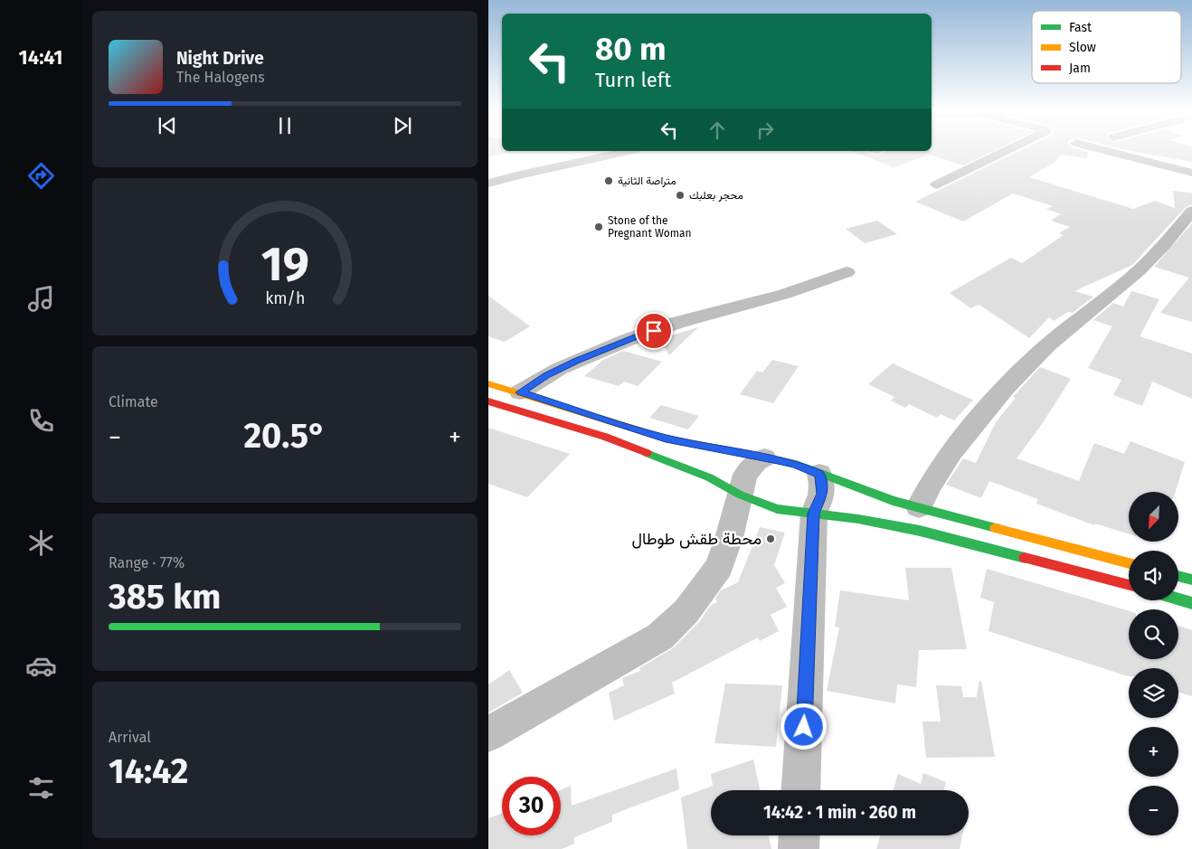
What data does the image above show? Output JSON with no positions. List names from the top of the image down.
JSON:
{
  "places": [
    "متراصة الثانية",
    "محجر بعلبك",
    "Stone of the Pregnant Woman",
    "محطة طقش طوطال"
  ],
  "legend": ["Fast", "Slow", "Jam"],
  "north": "bottom left",
  "page": {
    "tabs": "14:41",
    "turn": ["80 m", "Turn left"],
    "song": ["Night Drive", "The Halogens"],
    "tile": [
      "Climate",
      ["Range · 77%", "385 km"],
      ["Arrival", "14:42"]
    ],
    "heat": ["−", "20.5°", "+"],
    "map_buttons": ["+", "−"],
    "limit": "30",
    "trip": "14:42 · 1 min · 260 m",
    "gauge": ["19", "km/h"]
  }
}
